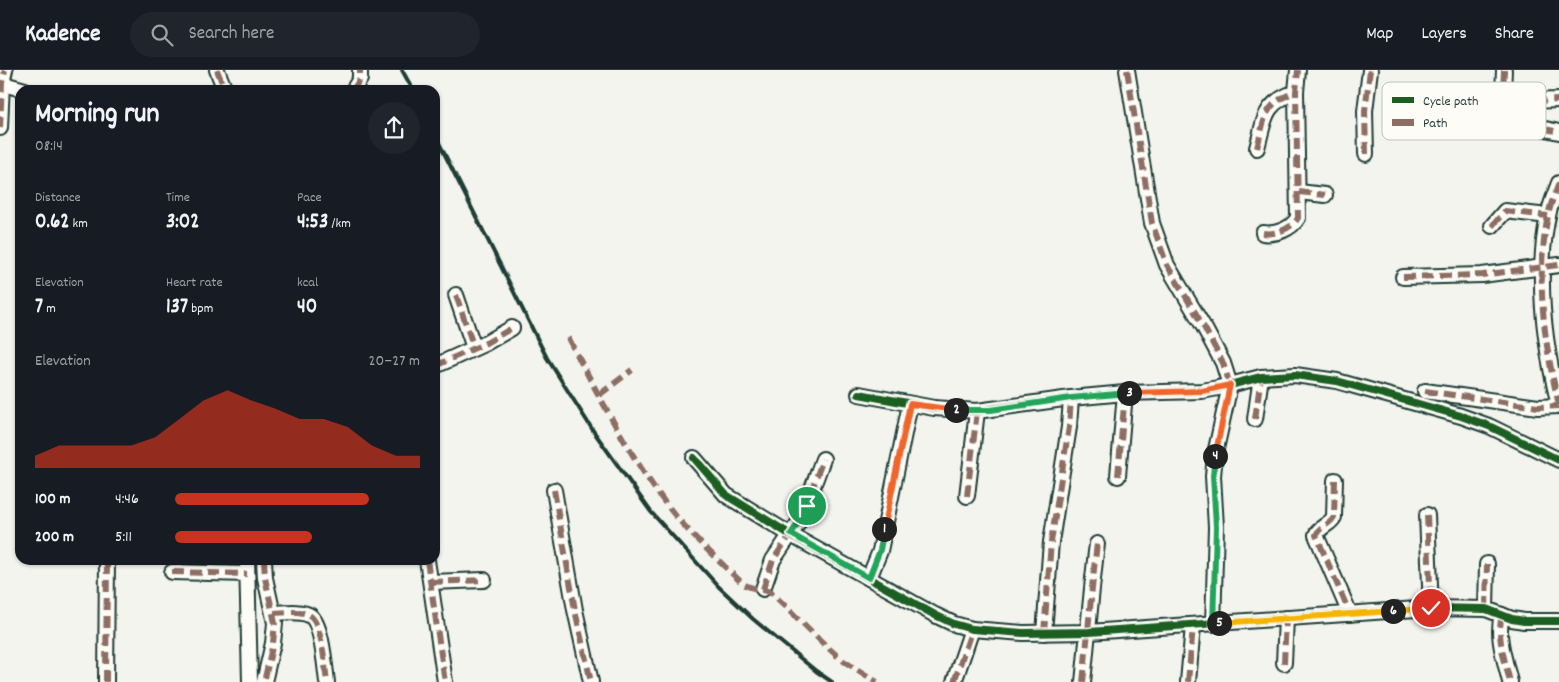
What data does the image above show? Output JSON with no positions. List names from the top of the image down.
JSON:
{
  "legend": ["Cycle path", "Path"],
  "page": {
    "header": "Kadence",
    "search": "Search here",
    "nav": ["Map", "Layers", "Share"],
    "heading": ["Morning run", "08:14"],
    "stats": [
      ["Distance", "0.62 km"],
      ["Time", "3:02"],
      ["Pace", "4:53 /km"],
      ["Elevation", "7 m"],
      ["Heart rate", "137 bpm"],
      ["kcal", "40"]
    ],
    "chart": ["Elevation", "20–27 m"],
    "pins": [
      "3",
      "2",
      "4",
      "1",
      "6",
      "5"
    ],
    "list": [
      {
        "name": "100 m",
        "note": "4:46"
      },
      {
        "name": "200 m",
        "note": "5:11"
      }
    ]
  }
}
